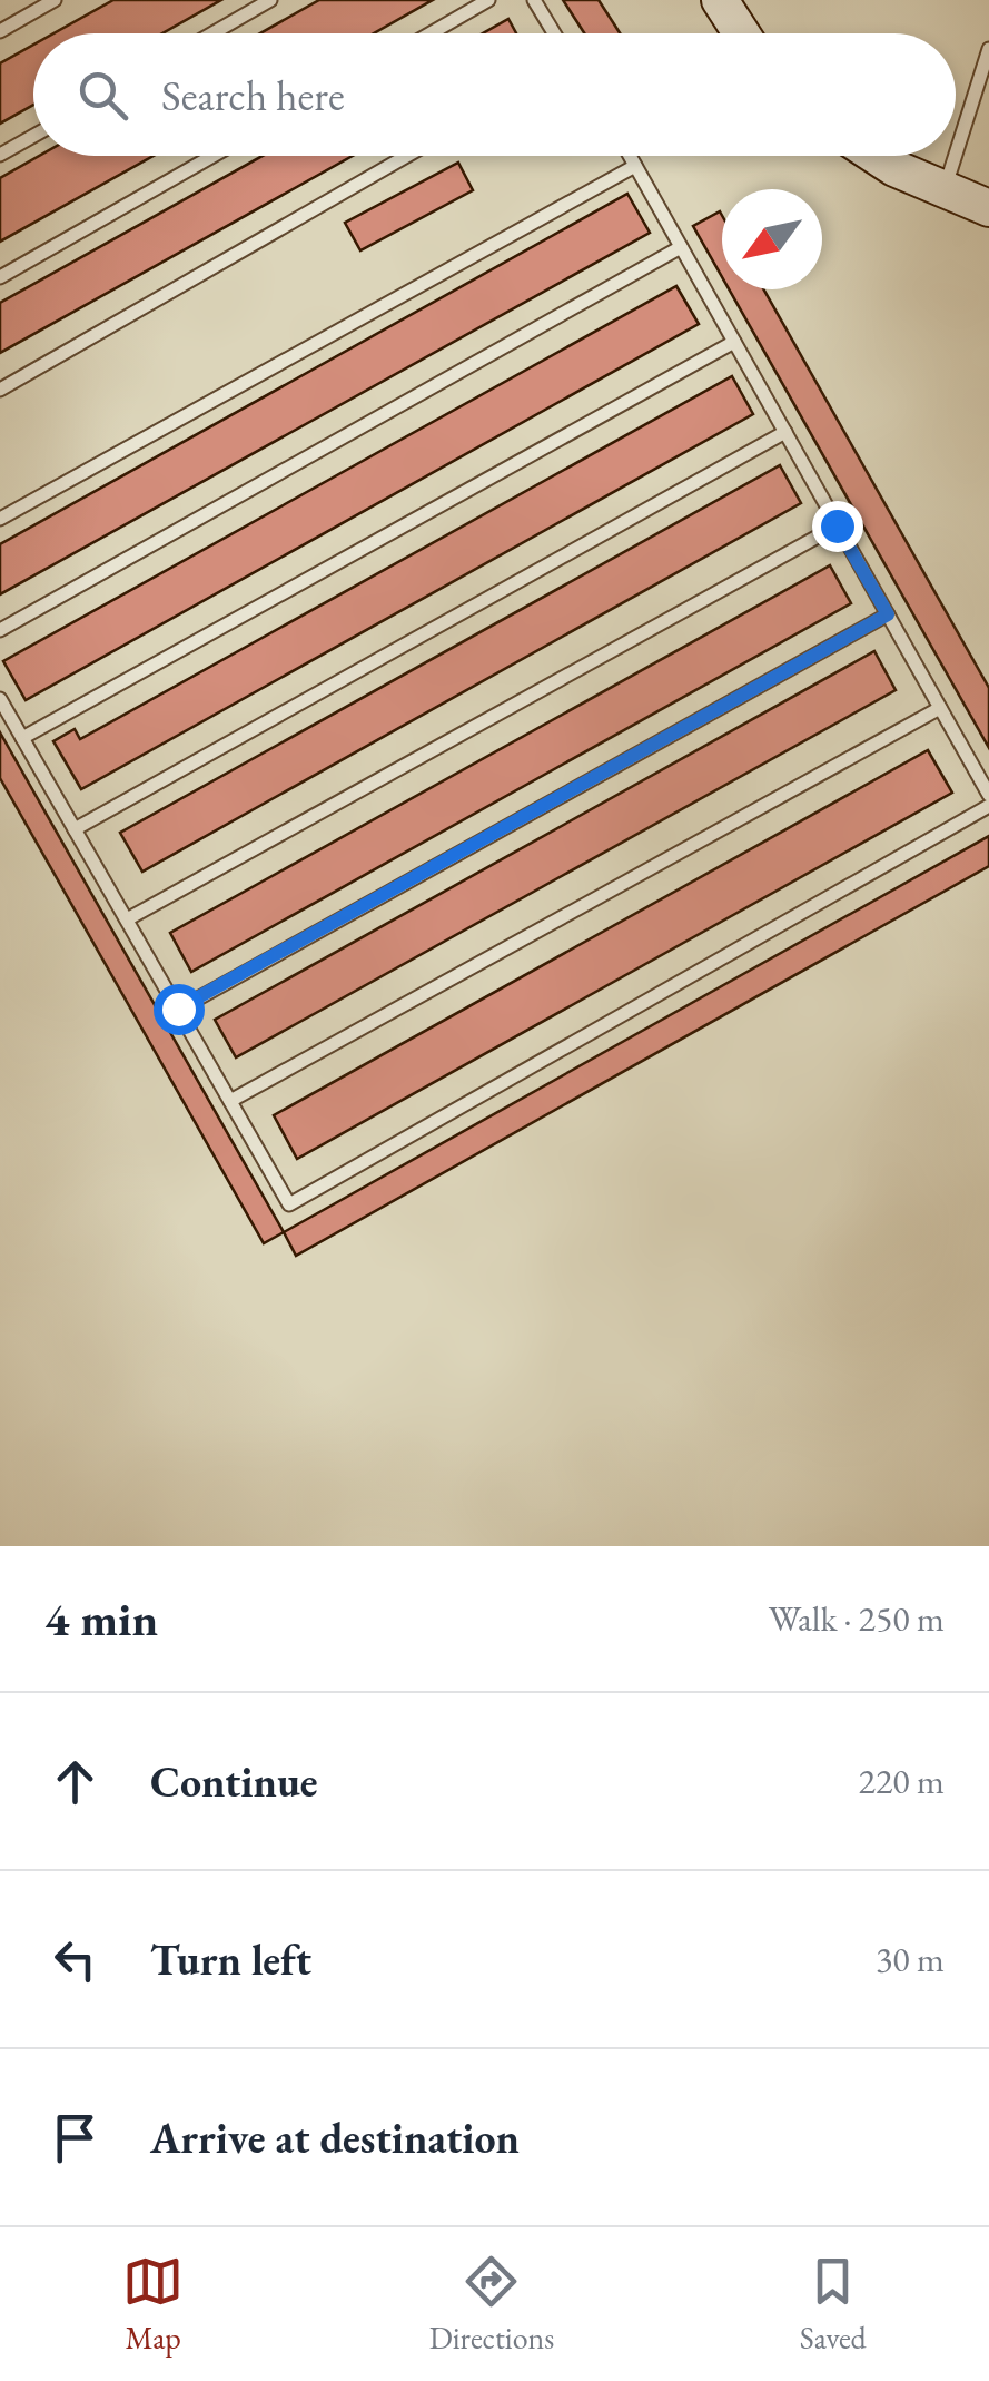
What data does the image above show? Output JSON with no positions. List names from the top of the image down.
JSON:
{
  "north": "bottom left",
  "page": {
    "search": "Search here",
    "heading": ["4 min", "Walk · 250 m"],
    "list": [
      ["Continue", "220 m"],
      ["Turn left", "30 m"],
      "Arrive at destination"
    ],
    "nav": ["Map", "Directions", "Saved"]
  }
}
